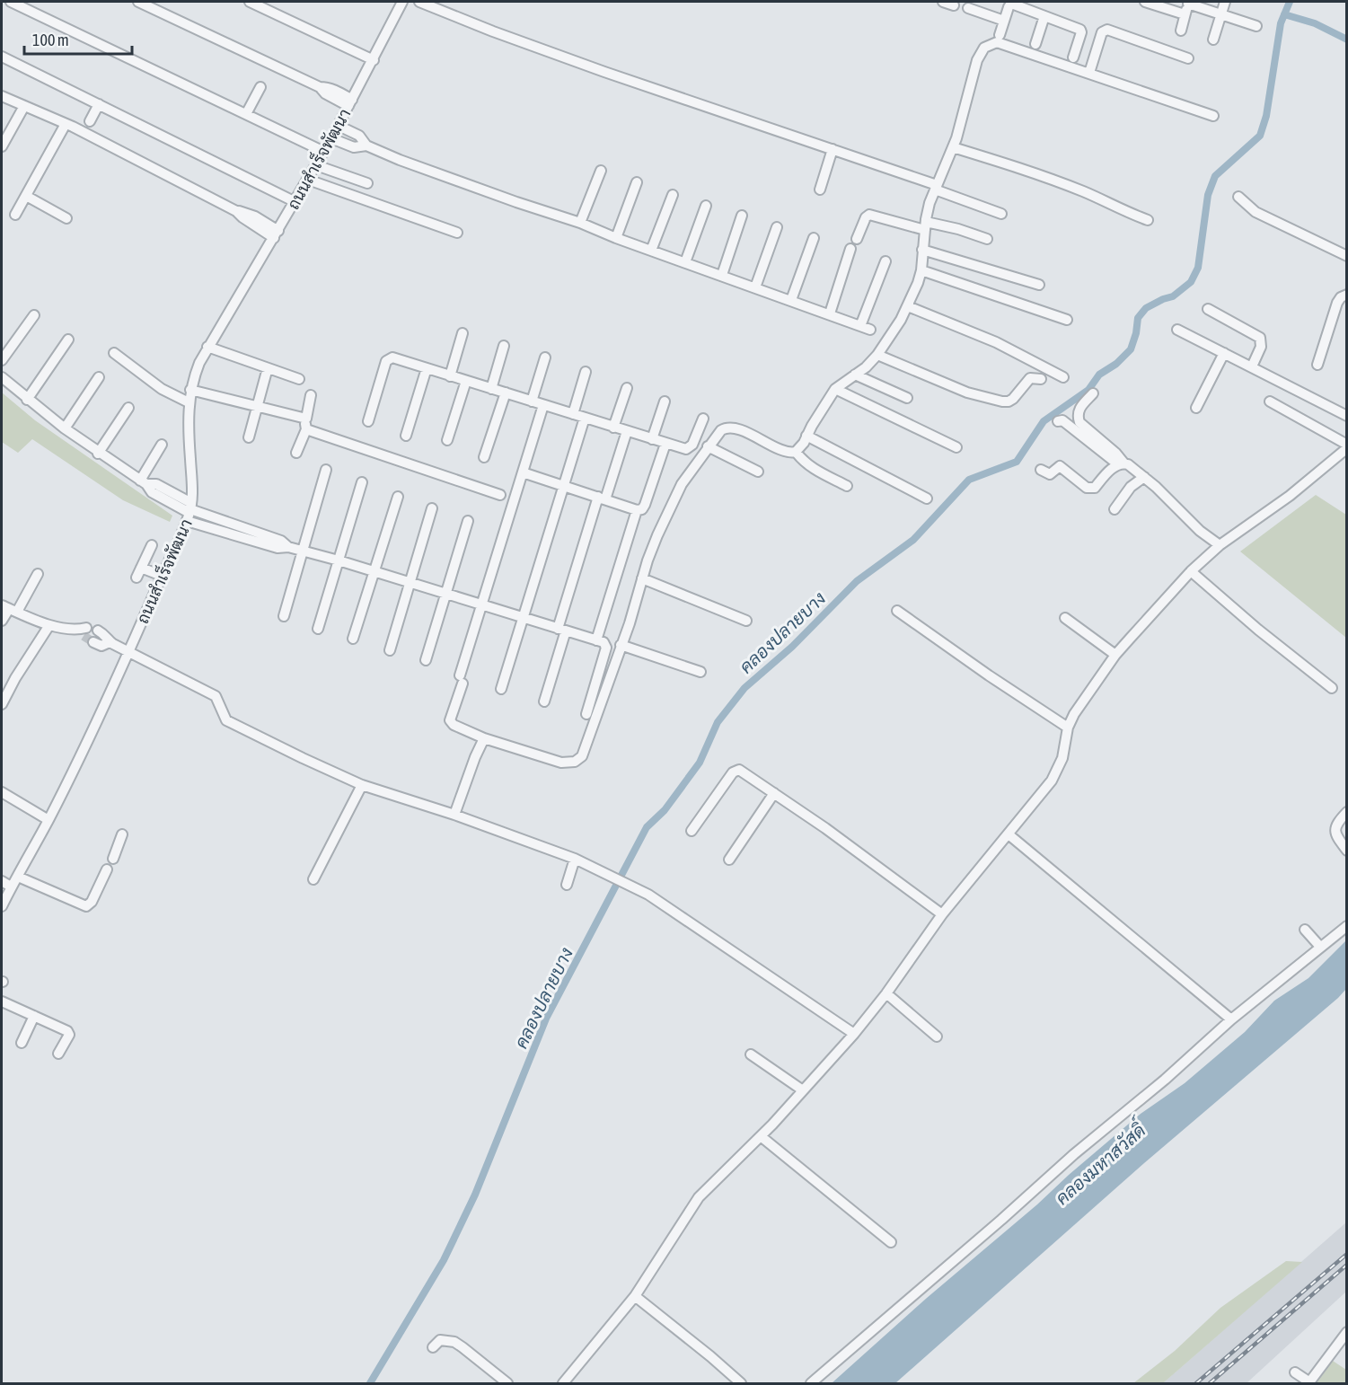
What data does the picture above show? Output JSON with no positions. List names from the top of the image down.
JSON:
{
  "streets": {
    "street": ["ถนนสำเร็จพัฒนา"]
  },
  "water": ["คลองปลายบาง", "คลองมหาสวัสดิ์"],
  "scale_bar": "100 m"
}
